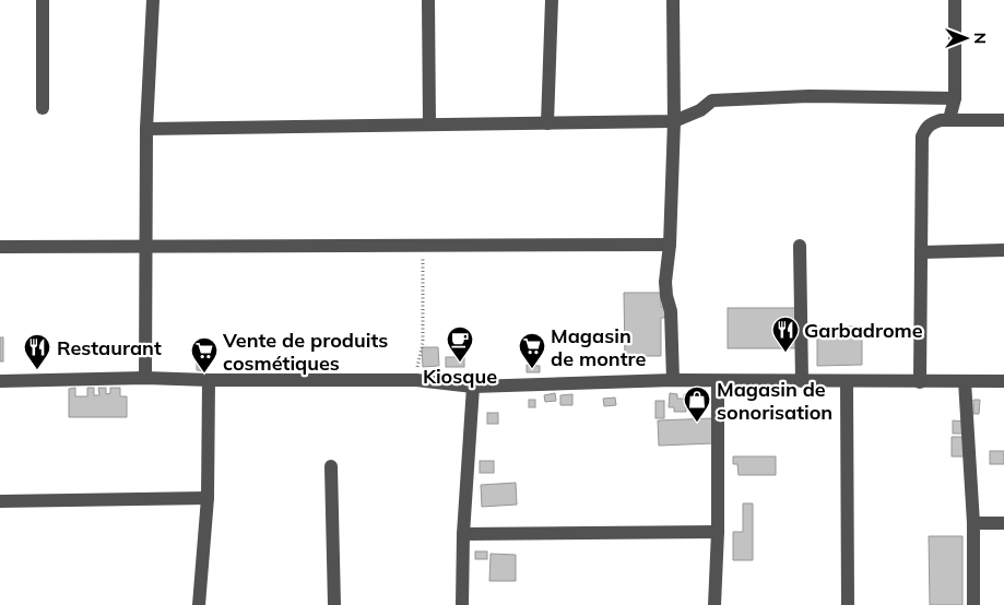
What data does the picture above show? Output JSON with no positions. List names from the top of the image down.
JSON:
{
  "places": {
    "restaurant": ["Garbadrome", "Restaurant"],
    "cafe": ["Kiosque"],
    "supermarket": ["Magasin de montre", "Vente de produits cosmétiques"],
    "shop": ["Magasin de sonorisation"]
  },
  "north": "right"
}
